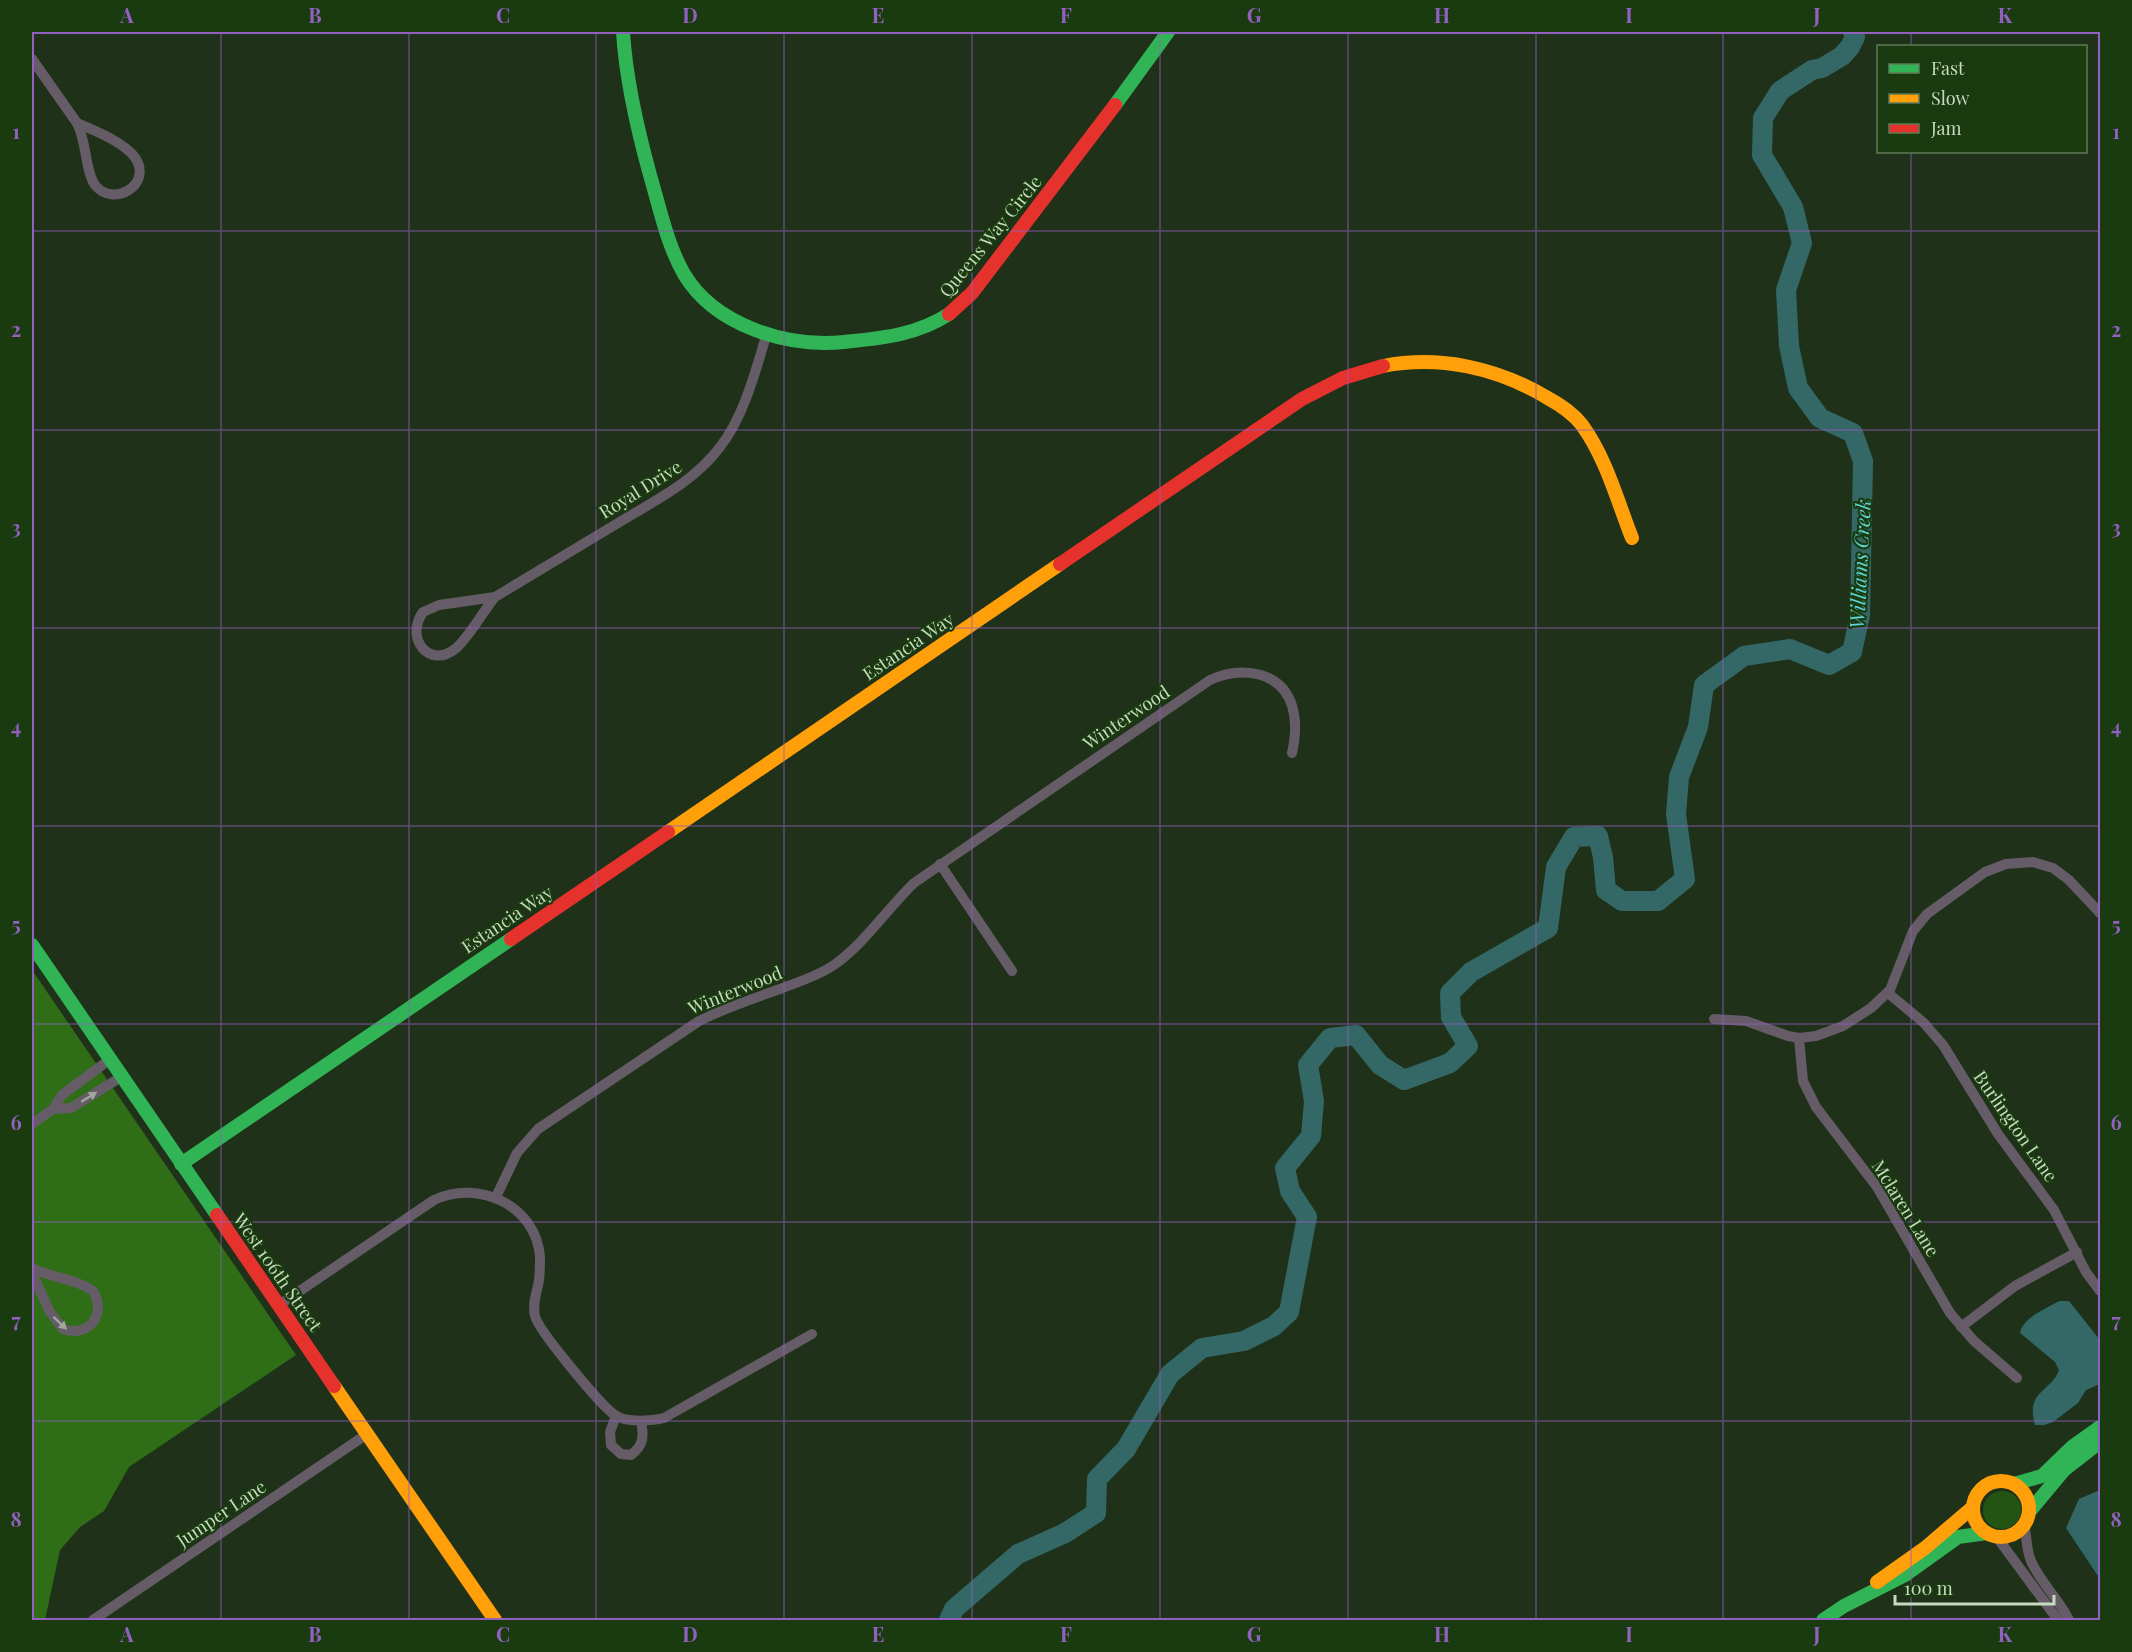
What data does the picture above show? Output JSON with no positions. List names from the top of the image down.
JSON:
{
  "streets": {
    "street": [
      "Queens Way Circle",
      "Royal Drive",
      "Estancia Way",
      "Winterwood",
      "Burlington Lane",
      "Mclaren Lane",
      "West 106th Street",
      "Jumper Lane"
    ]
  },
  "crossings": [
    ["Queens Way Circle", "Royal Drive"],
    ["Estancia Way", "West 106th Street"],
    ["West 106th Street", "Jumper Lane"]
  ],
  "water": ["Williams Creek"],
  "legend": ["Fast", "Slow", "Jam"],
  "scale_bar": "100 m",
  "grid": {
    "columns": [
      "A",
      "B",
      "C",
      "D",
      "E",
      "F",
      "G",
      "H",
      "I",
      "J",
      "K"
    ],
    "rows": [
      "1",
      "2",
      "3",
      "4",
      "5",
      "6",
      "7",
      "8"
    ]
  }
}
